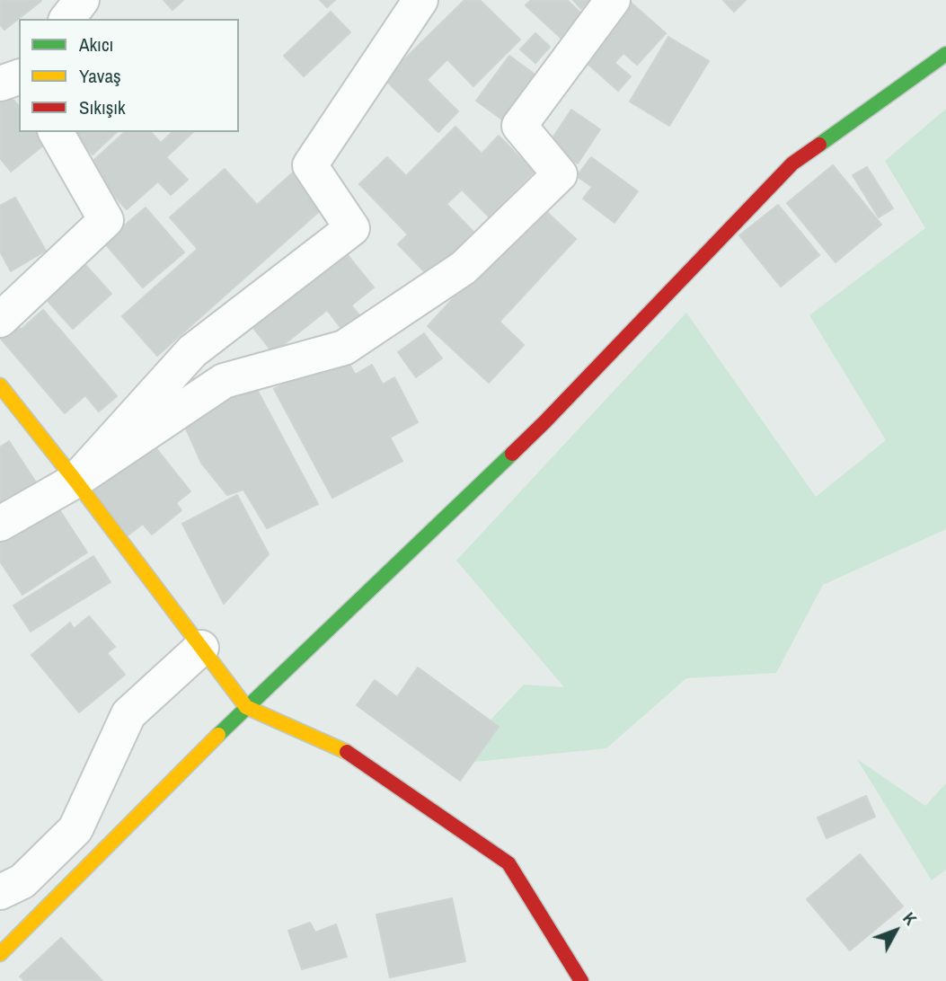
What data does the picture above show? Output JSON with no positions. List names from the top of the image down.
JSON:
{
  "legend": ["Akıcı", "Yavaş", "Sıkışık"],
  "north": "top right"
}
